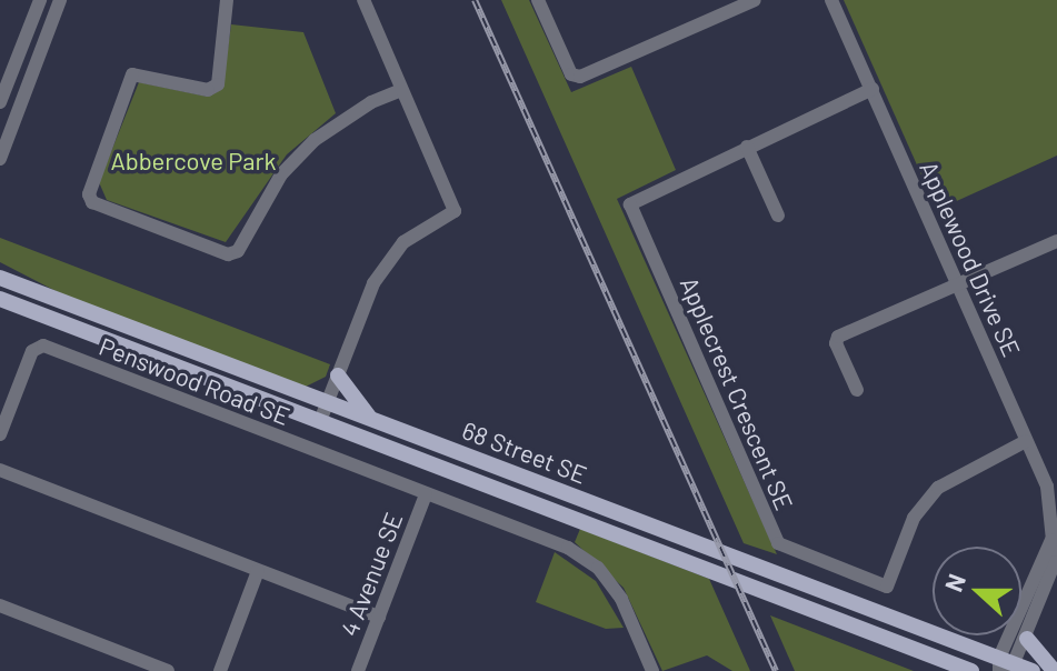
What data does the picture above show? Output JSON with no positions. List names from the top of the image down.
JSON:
{
  "streets": {
    "main road": ["68 Street SE"],
    "street": [
      "Applewood Drive SE",
      "Penswood Road SE",
      "Applecrest Crescent SE",
      "4 Avenue SE"
    ]
  },
  "crossings": [
    ["Applewood Drive SE", "Applecrest Crescent SE"],
    ["Applewood Drive SE", "68 Street SE"],
    ["Penswood Road SE", "4 Avenue SE"]
  ],
  "parks": ["Abbercove Park"],
  "north": "left"
}
